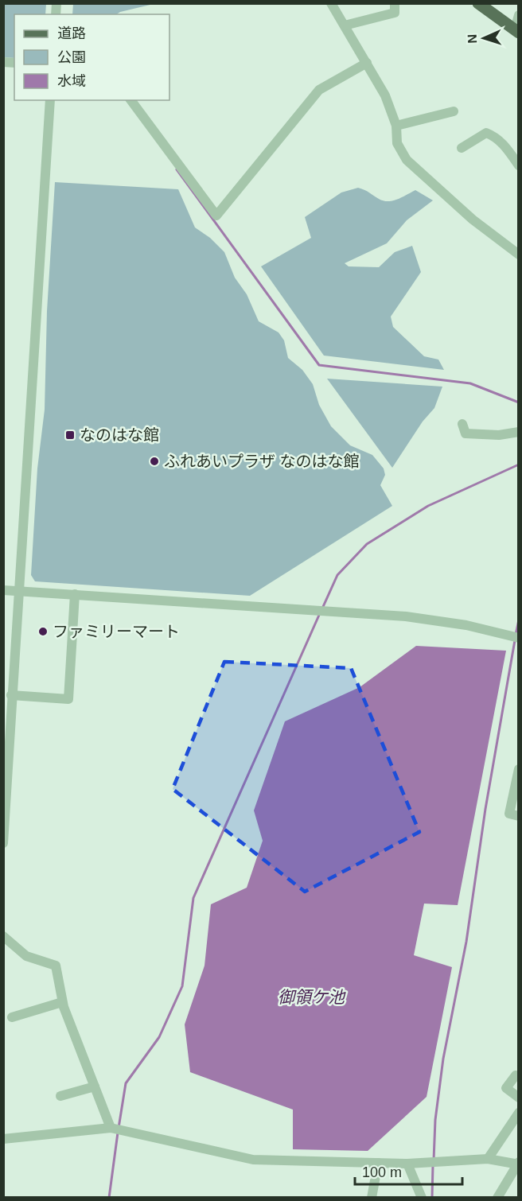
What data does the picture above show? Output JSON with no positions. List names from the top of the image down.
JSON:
{
  "water": ["御領ケ池"],
  "places": {
    "transit": ["なのはな館"],
    "other": ["ふれあいプラザ なのはな館", "ファミリーマート"]
  },
  "legend": ["道路", "公園", "水域"],
  "scale_bar": "100 m",
  "north": "left"
}
